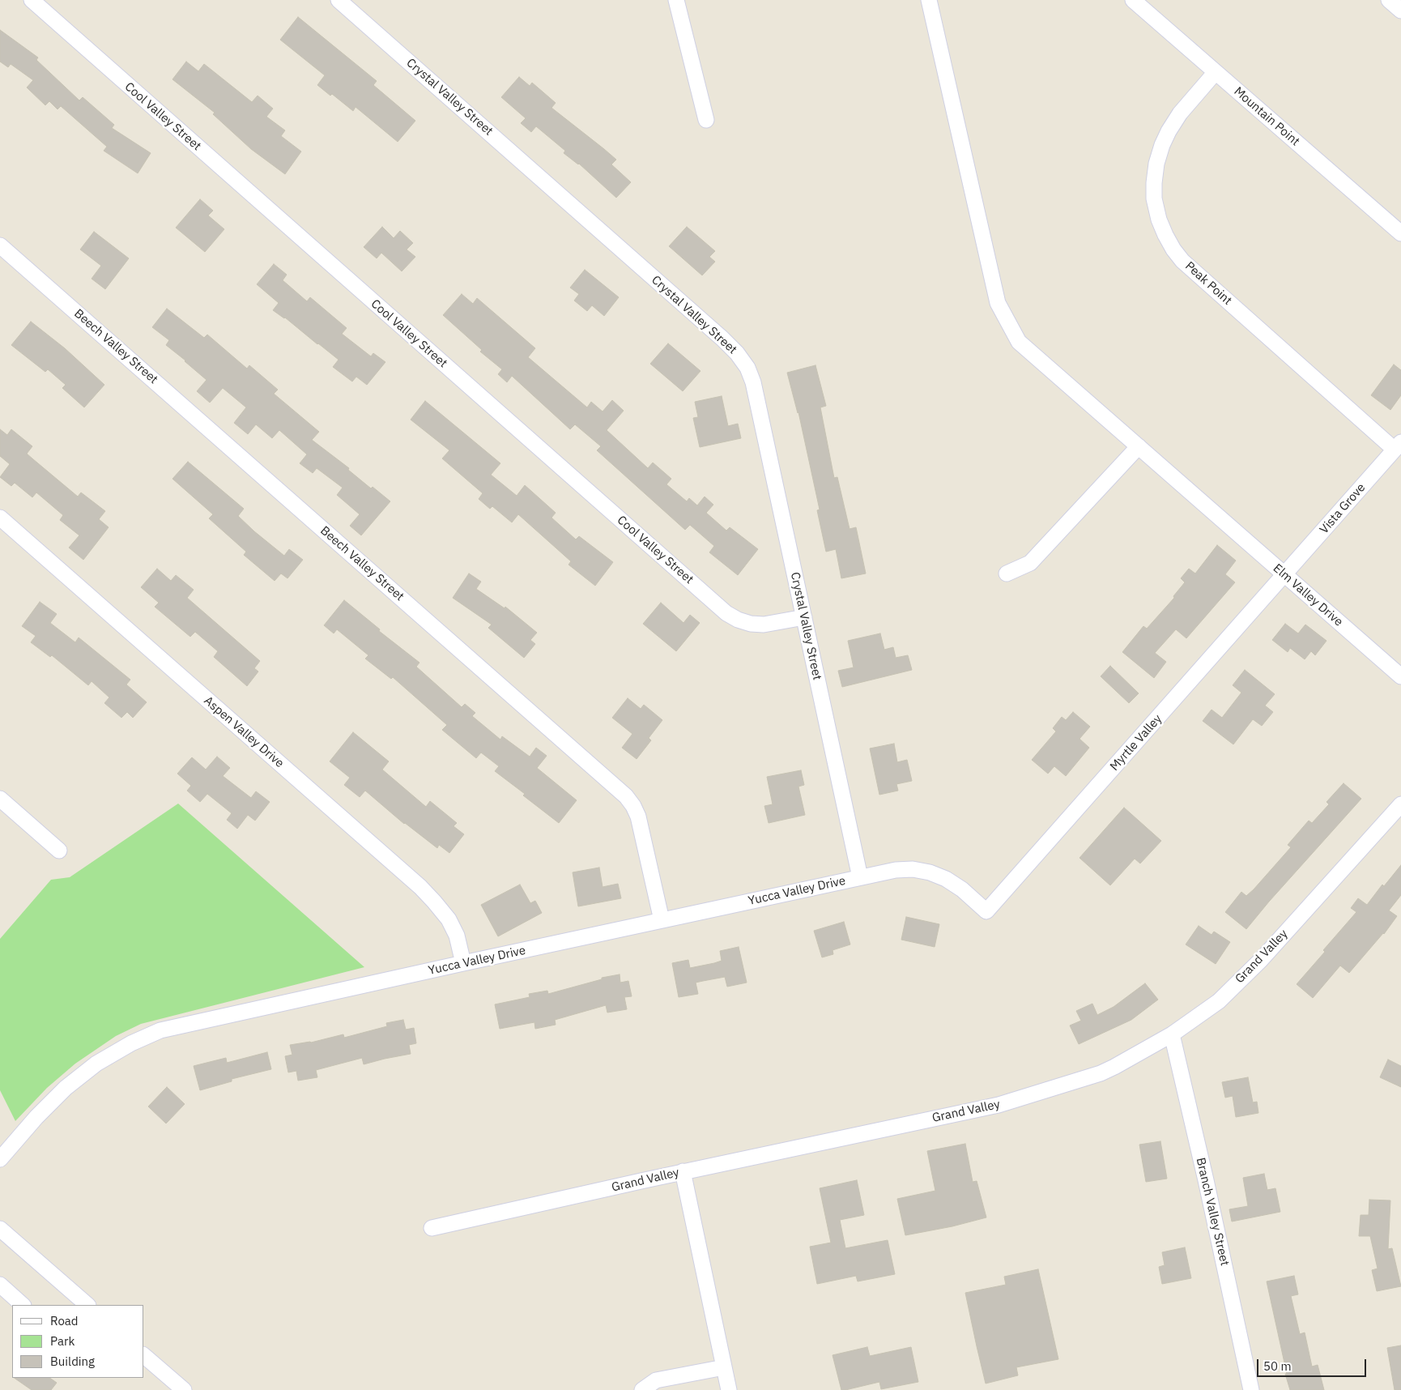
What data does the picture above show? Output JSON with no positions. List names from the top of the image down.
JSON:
{
  "streets": {
    "street": [
      "Crystal Valley Street",
      "Cool Valley Street",
      "Mountain Point",
      "Peak Point",
      "Beech Valley Street",
      "Vista Grove",
      "Elm Valley Drive",
      "Aspen Valley Drive",
      "Myrtle Valley",
      "Yucca Valley Drive",
      "Grand Valley",
      "Branch Valley Street"
    ]
  },
  "crossings": [
    ["Crystal Valley Street", "Cool Valley Street"],
    ["Crystal Valley Street", "Yucca Valley Drive"],
    ["Mountain Point", "Peak Point"],
    ["Peak Point", "Vista Grove"],
    ["Beech Valley Street", "Yucca Valley Drive"],
    ["Vista Grove", "Elm Valley Drive"],
    ["Vista Grove", "Myrtle Valley"],
    ["Elm Valley Drive", "Myrtle Valley"],
    ["Aspen Valley Drive", "Yucca Valley Drive"],
    ["Myrtle Valley", "Yucca Valley Drive"],
    ["Grand Valley", "Branch Valley Street"]
  ],
  "legend": ["Road", "Park", "Building"],
  "scale_bar": "50 m"
}
